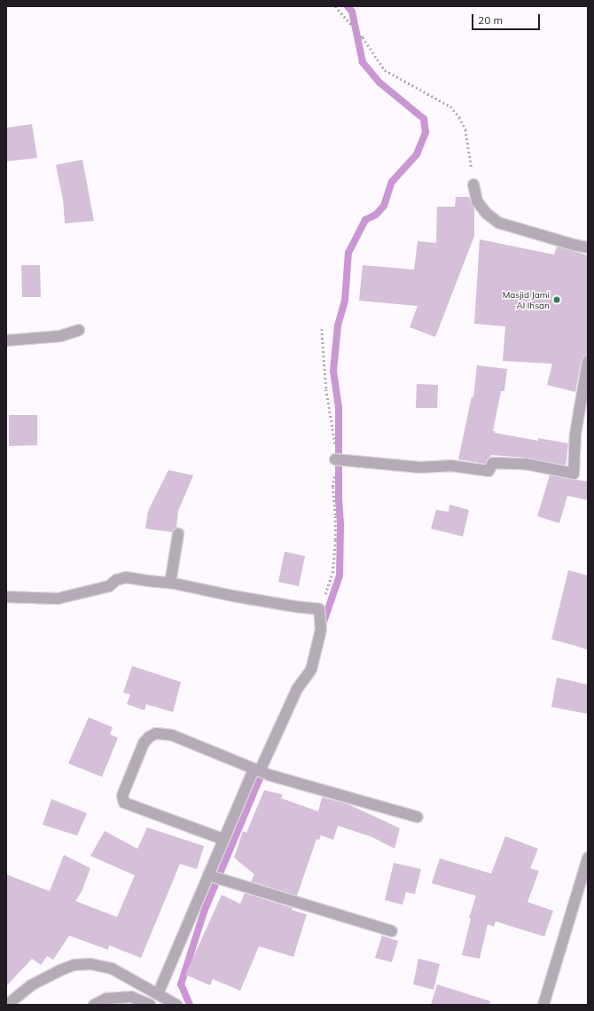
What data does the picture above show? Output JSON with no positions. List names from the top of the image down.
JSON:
{
  "places": ["Masjid Jami Al Ihsan"],
  "scale_bar": "20 m"
}
